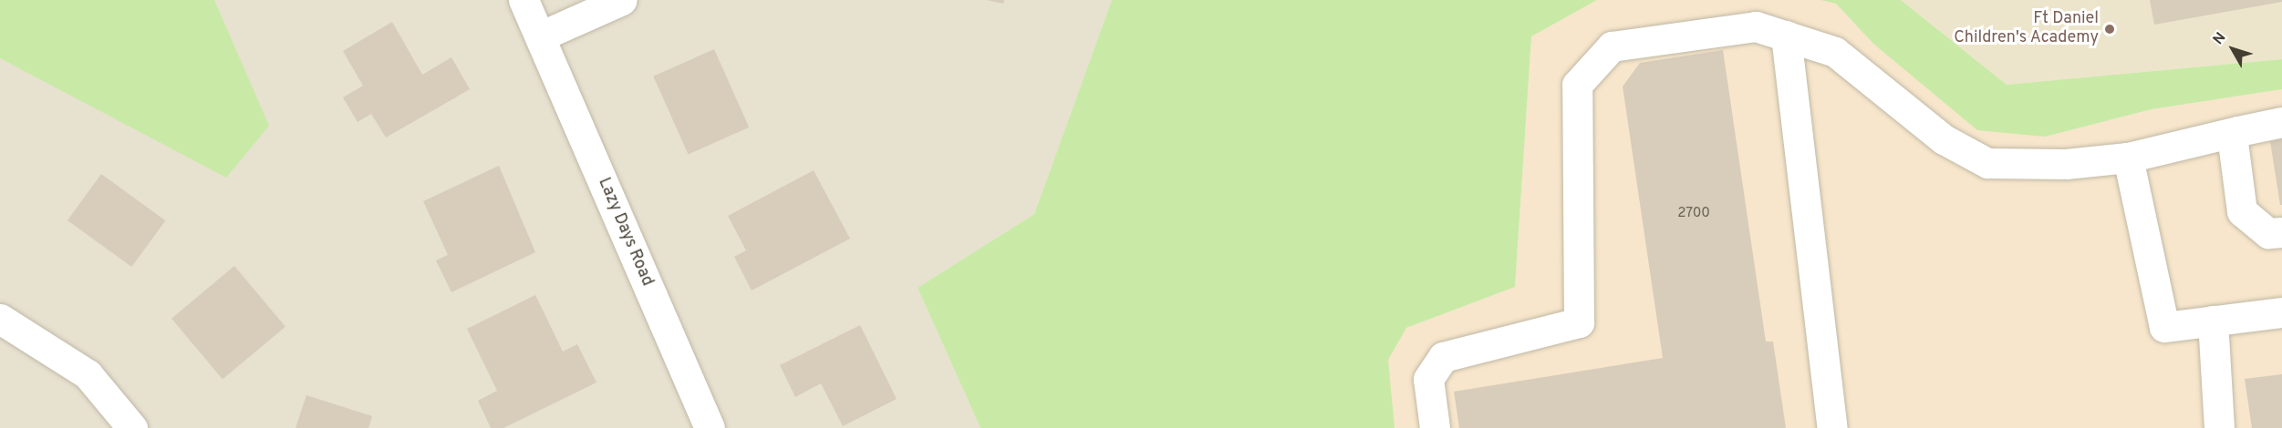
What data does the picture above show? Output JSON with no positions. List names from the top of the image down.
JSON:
{
  "streets": {
    "street": ["Lazy Days Road"]
  },
  "places": ["Ft Daniel Children's Academy"],
  "house_numbers": ["2700"],
  "north": "top left"
}
